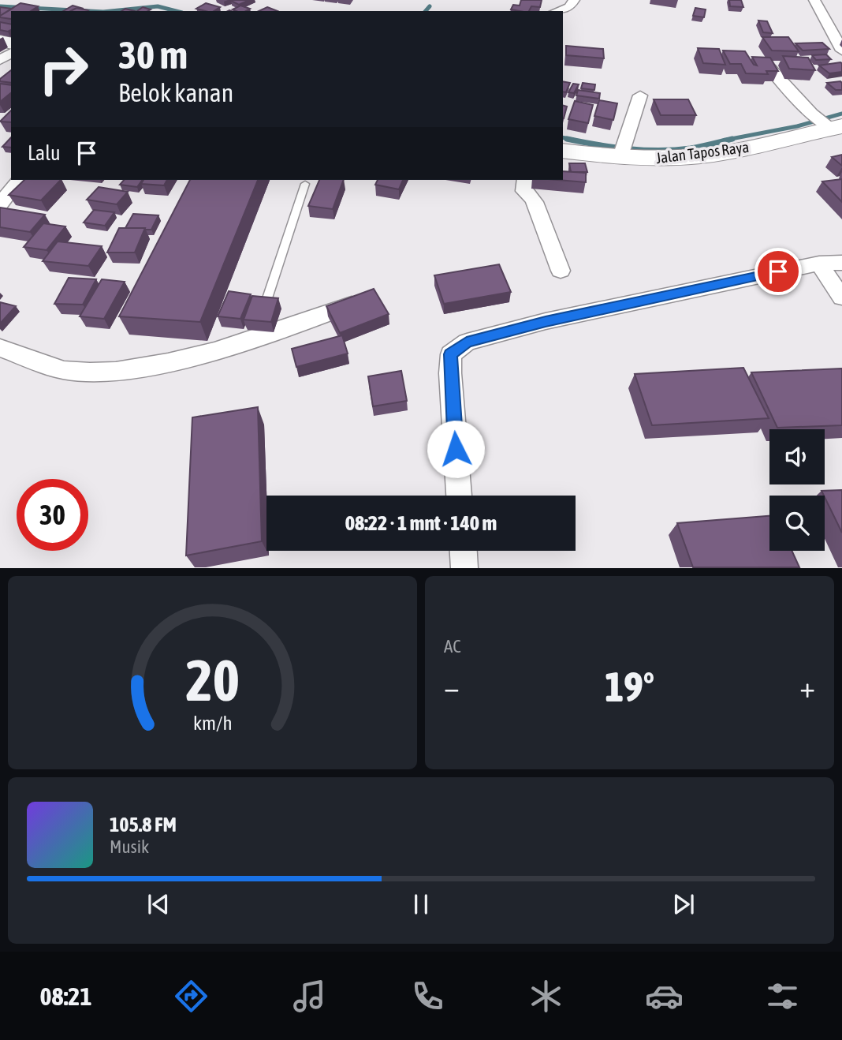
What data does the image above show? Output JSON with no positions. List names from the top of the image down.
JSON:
{
  "streets": {
    "main road": ["Jalan Tapos Raya"]
  },
  "page": {
    "turn": ["30 m", "Belok kanan"],
    "then": "Lalu",
    "limit": "30",
    "trip": "08:22 · 1 mnt · 140 m",
    "tile": "AC",
    "heat": ["−", "19°", "+"],
    "song": ["105.8 FM", "Musik"],
    "tabs": "08:21",
    "gauge": ["20", "km/h"]
  }
}
